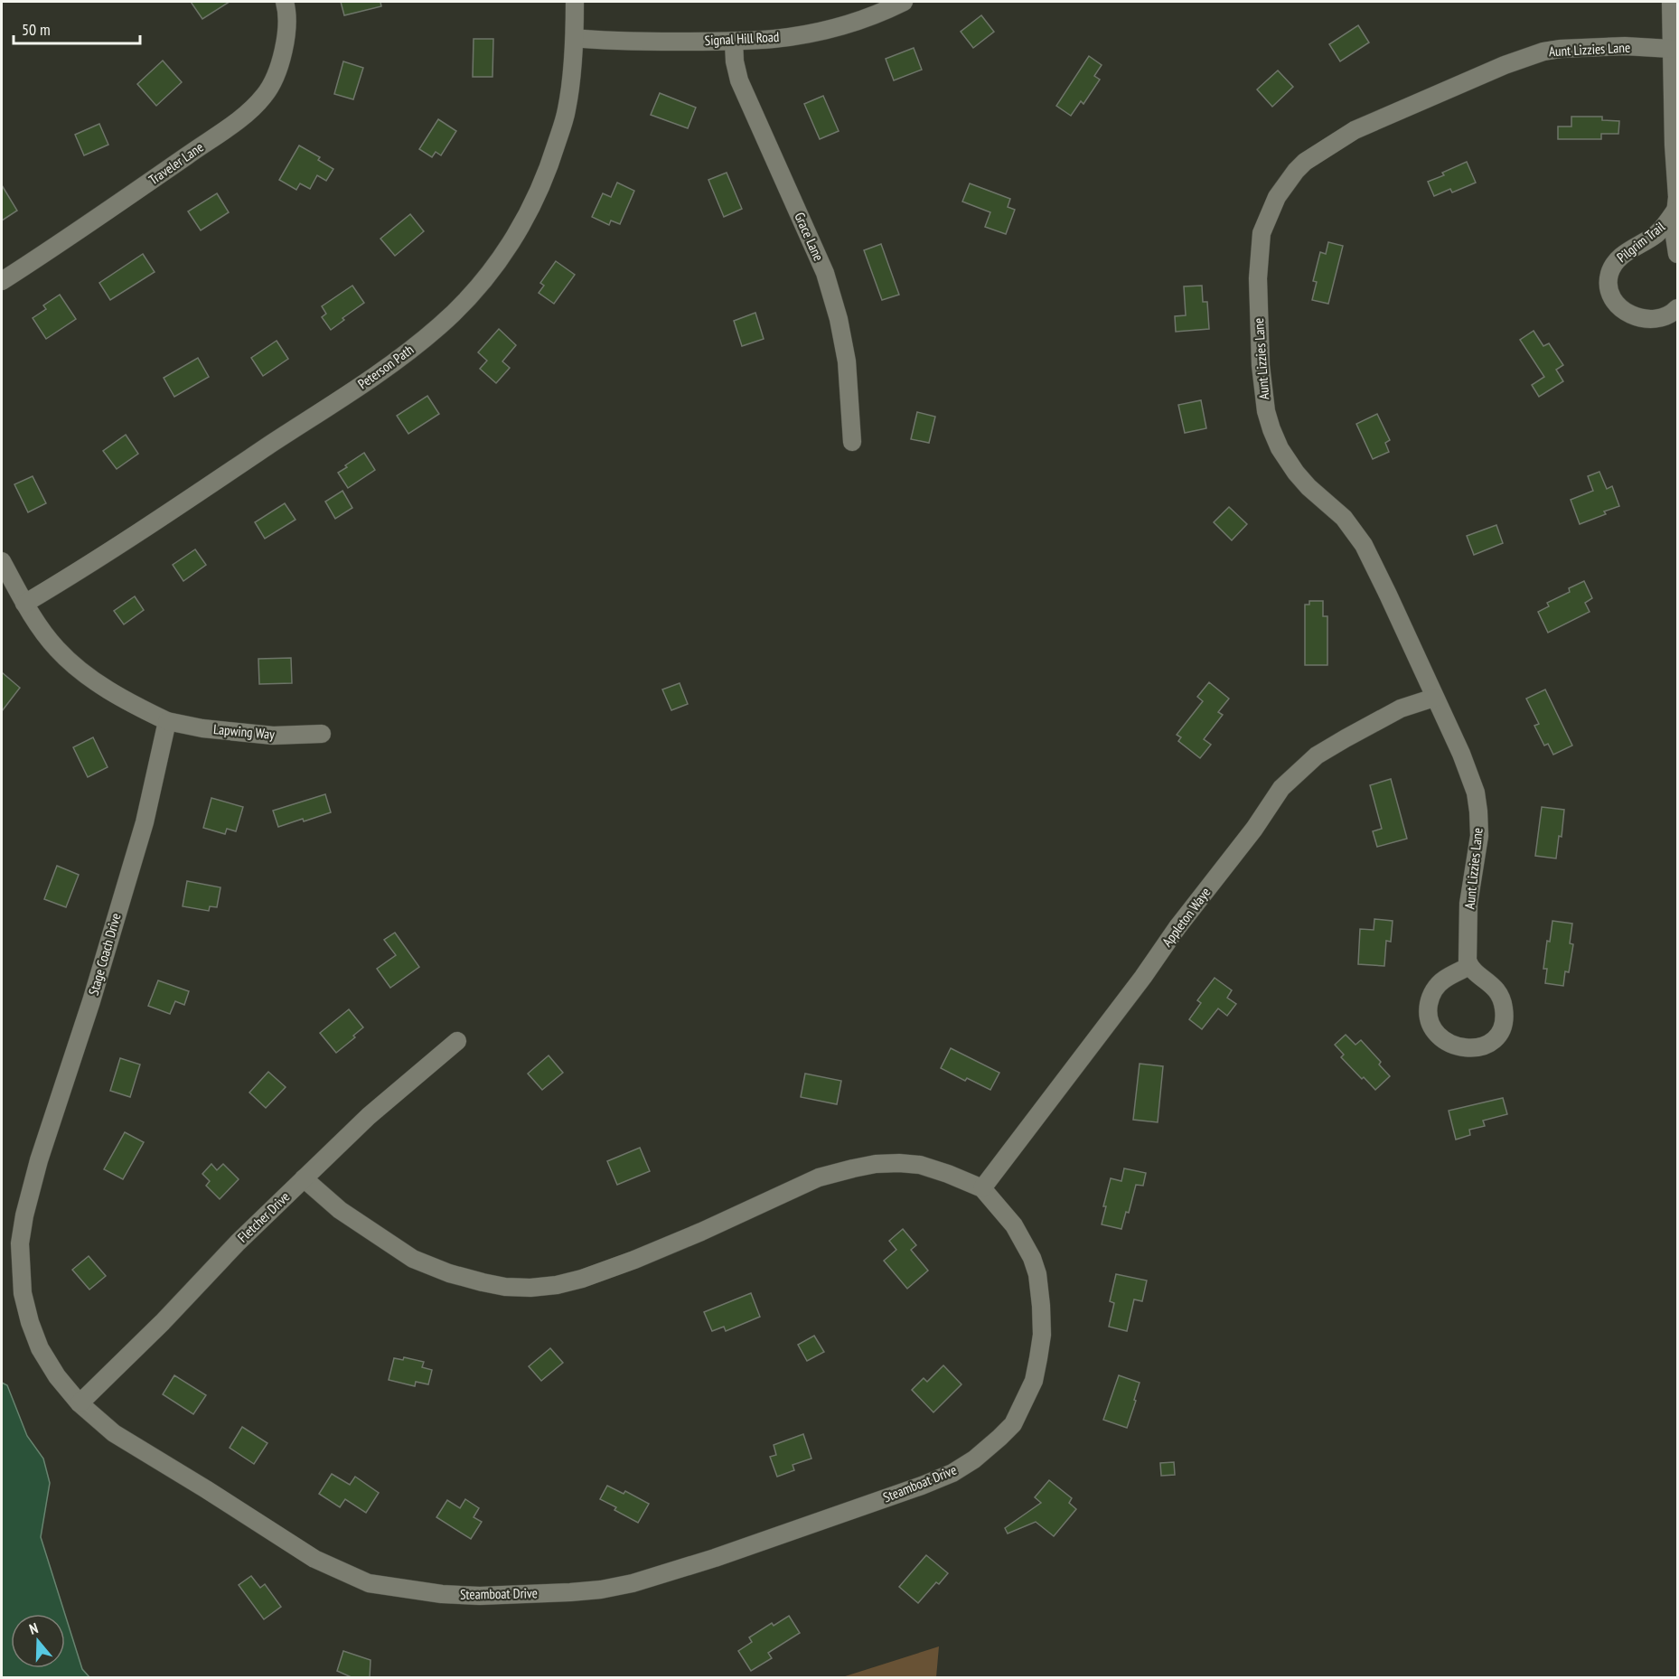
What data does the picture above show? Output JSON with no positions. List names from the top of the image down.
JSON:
{
  "streets": {
    "street": [
      "Signal Hill Road",
      "Aunt Lizzies Lane",
      "Traveler Lane",
      "Grace Lane",
      "Pilgrim Trail",
      "Peterson Path",
      "Lapwing Way",
      "Appleton Waye",
      "Stage Coach Drive",
      "Fletcher Drive",
      "Steamboat Drive"
    ]
  },
  "crossings": [
    ["Signal Hill Road", "Grace Lane"],
    ["Signal Hill Road", "Peterson Path"],
    ["Aunt Lizzies Lane", "Pilgrim Trail"],
    ["Aunt Lizzies Lane", "Appleton Waye"],
    ["Lapwing Way", "Stage Coach Drive"],
    ["Appleton Waye", "Steamboat Drive"],
    ["Stage Coach Drive", "Fletcher Drive"],
    ["Stage Coach Drive", "Steamboat Drive"],
    ["Fletcher Drive", "Steamboat Drive"]
  ],
  "scale_bar": "50 m",
  "north": "top"
}
